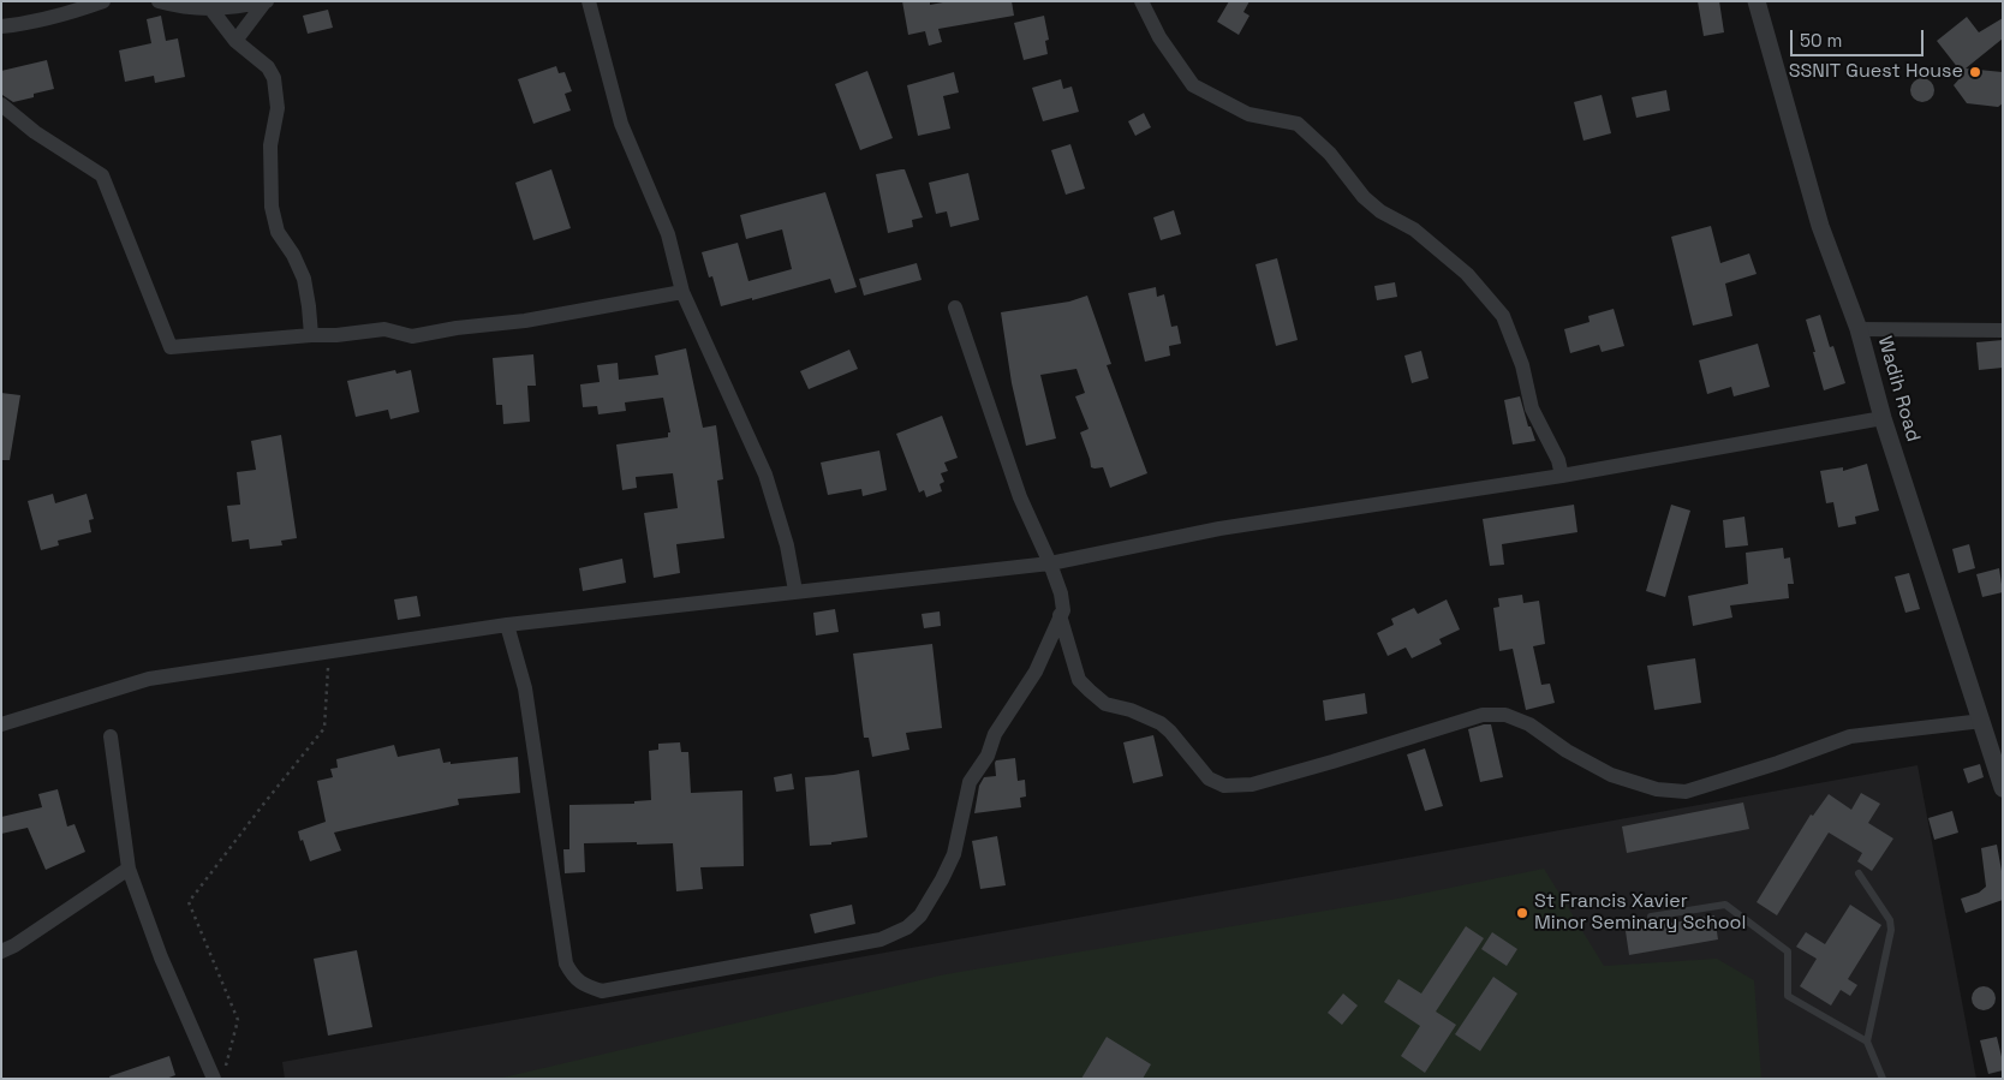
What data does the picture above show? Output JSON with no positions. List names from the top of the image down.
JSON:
{
  "streets": {
    "street": ["Wadih Road"]
  },
  "places": ["SSNIT Guest House", "St Francis Xavier Minor Seminary School"],
  "scale_bar": "50 m"
}
